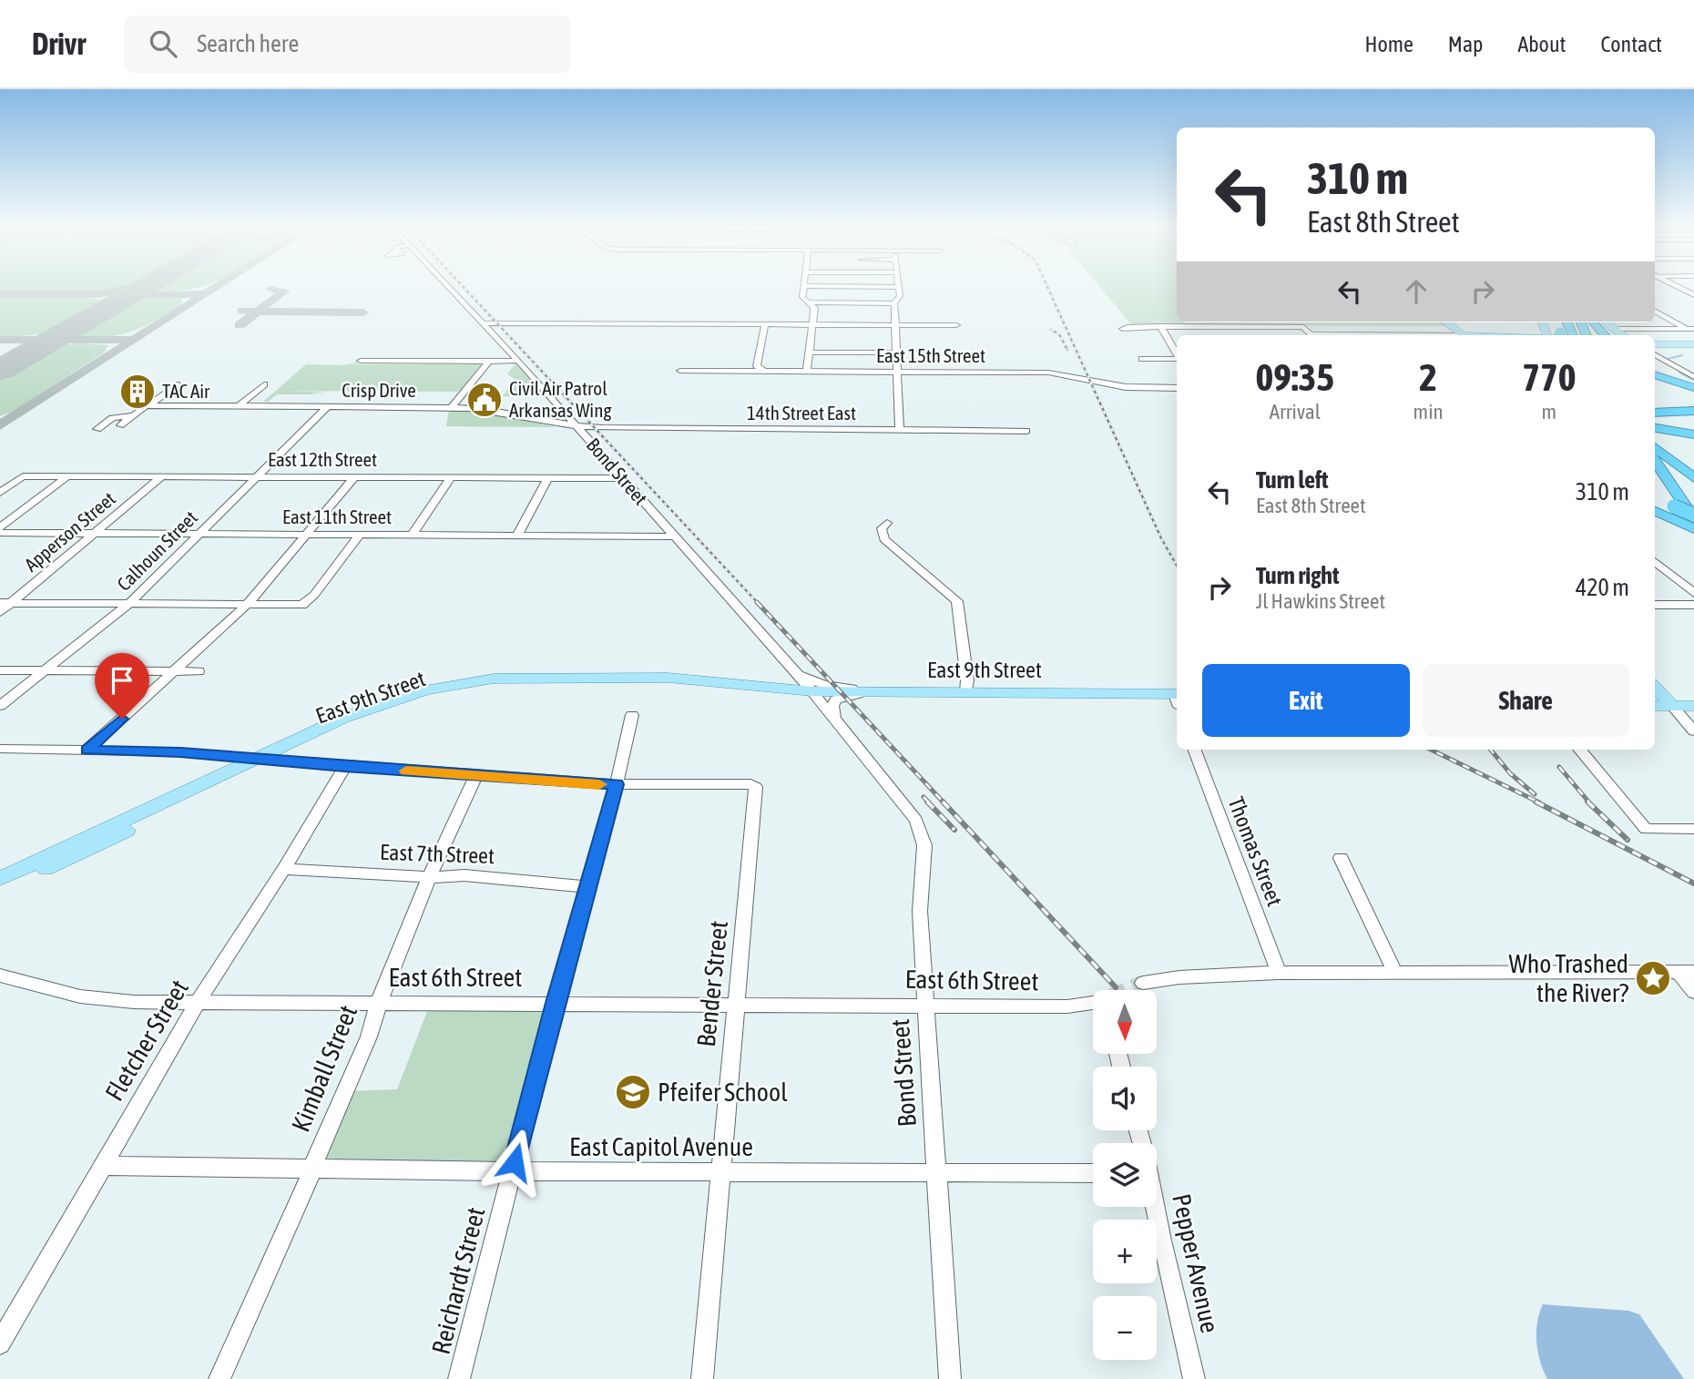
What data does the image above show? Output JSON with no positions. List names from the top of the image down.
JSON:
{
  "streets": {
    "main road": ["East 9th Street"],
    "street": [
      "East 15th Street",
      "Crisp Drive",
      "14th Street East",
      "East 12th Street",
      "Bond Street",
      "East 11th Street",
      "Apperson Street",
      "Calhoun Street",
      "Thomas Street",
      "East 7th Street",
      "East 6th Street",
      "Bender Street",
      "Fletcher Street",
      "Kimball Street",
      "East Capitol Avenue",
      "Pepper Avenue",
      "Reichardt Street"
    ]
  },
  "crossings": [
    ["Crisp Drive", "14th Street East"],
    ["Crisp Drive", "Bond Street"],
    ["Crisp Drive", "Calhoun Street"],
    ["14th Street East", "Bond Street"],
    ["East 12th Street", "Bond Street"],
    ["East 12th Street", "Apperson Street"],
    ["East 12th Street", "Calhoun Street"],
    ["Bond Street", "East 11th Street"],
    ["Bond Street", "East 9th Street"],
    ["Bond Street", "East 6th Street"],
    ["Bond Street", "East Capitol Avenue"],
    ["East 11th Street", "Apperson Street"],
    ["East 11th Street", "Calhoun Street"],
    ["East 7th Street", "Fletcher Street"],
    ["East 7th Street", "Kimball Street"],
    ["East 7th Street", "Reichardt Street"],
    ["East 6th Street", "Bender Street"],
    ["East 6th Street", "Fletcher Street"],
    ["East 6th Street", "Kimball Street"],
    ["East 6th Street", "Reichardt Street"],
    ["Bender Street", "East Capitol Avenue"],
    ["Bender Street", "Reichardt Street"],
    ["Fletcher Street", "East Capitol Avenue"],
    ["Kimball Street", "East Capitol Avenue"],
    ["East Capitol Avenue", "Reichardt Street"]
  ],
  "places": {
    "building": ["TAC Air"],
    "public building": ["Civil Air Patrol Arkansas Wing"],
    "place": ["Who Trashed the River?"],
    "school or university": ["Pfeifer School"]
  },
  "north": "bottom",
  "page": {
    "header": "Drivr",
    "search": "Search here",
    "nav": [
      "Home",
      "Map",
      "About",
      "Contact"
    ],
    "turn": ["310 m", "East 8th Street"],
    "eta": [
      "09:35",
      "Arrival",
      "2",
      "min",
      "770",
      "m"
    ],
    "list": [
      {
        "name": "Turn left",
        "note": "East 8th Street",
        "value": "310 m"
      },
      {
        "name": "Turn right",
        "note": "Jl Hawkins Street",
        "value": "420 m"
      }
    ],
    "buttons": ["Exit", "Share"],
    "map_buttons": ["+", "−"]
  }
}
